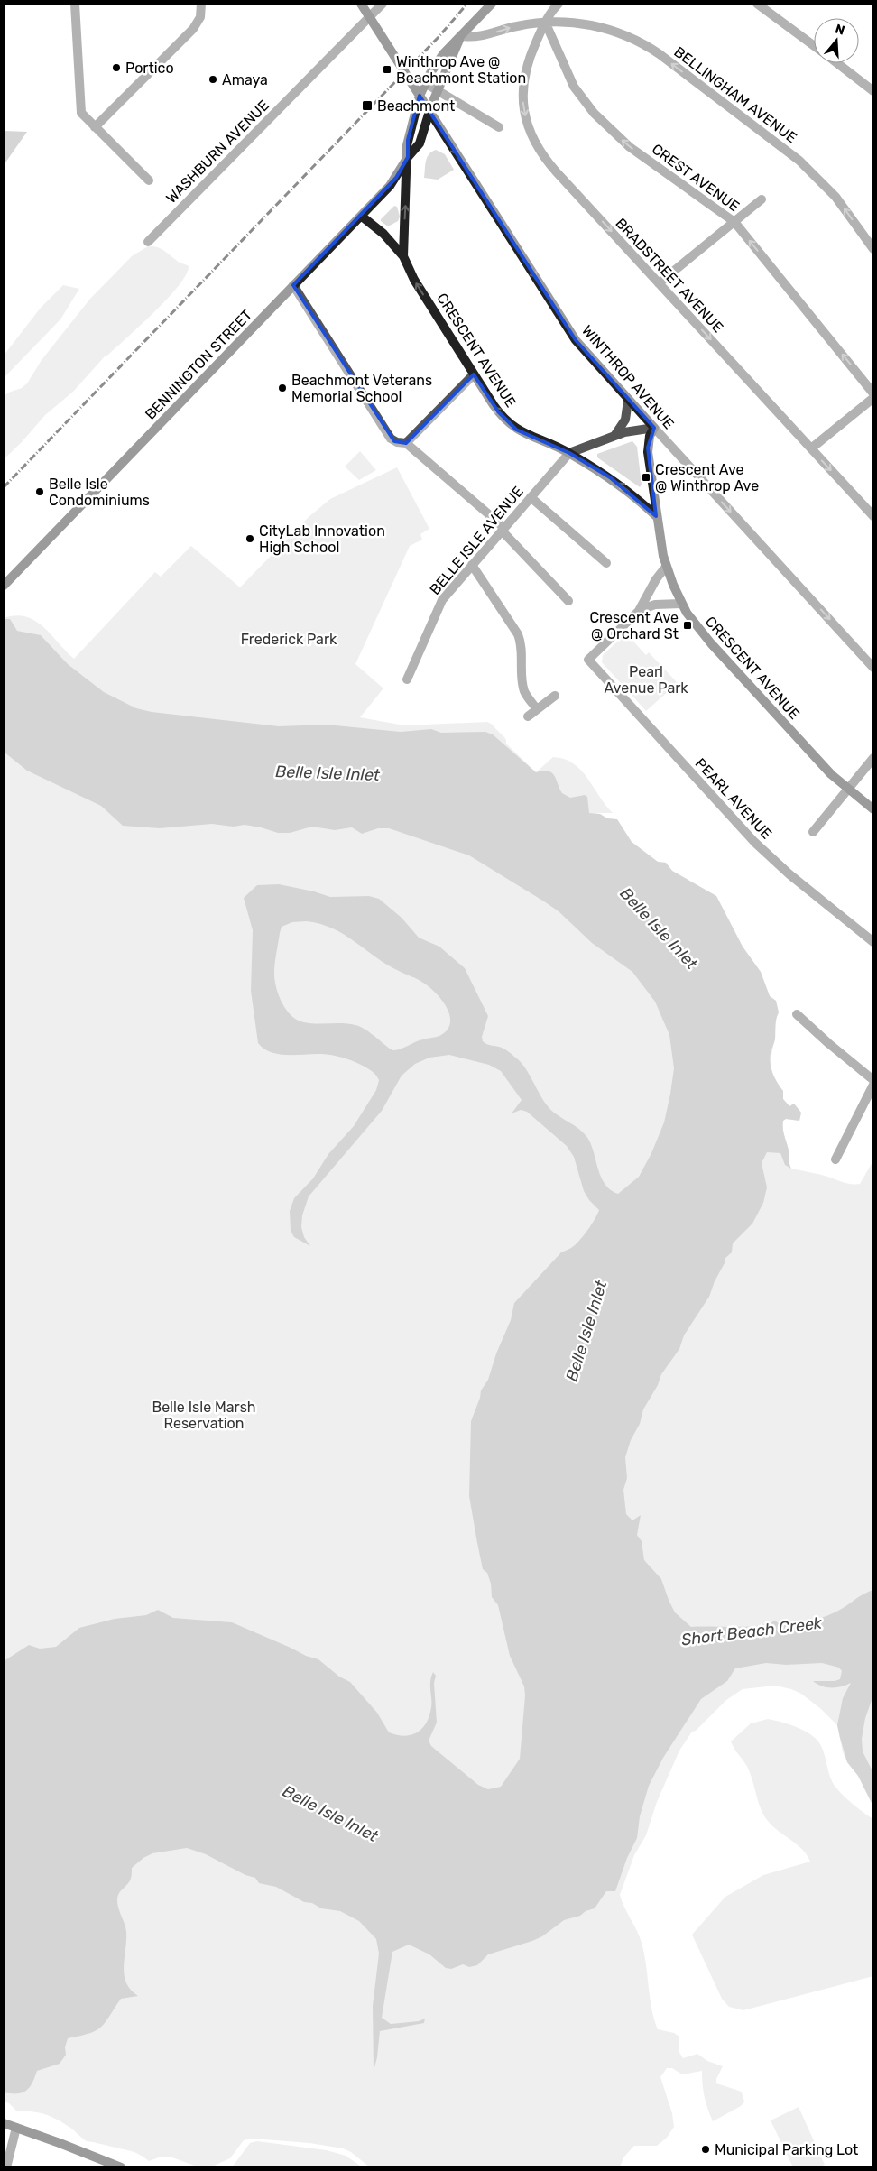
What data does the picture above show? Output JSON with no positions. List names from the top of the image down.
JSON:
{
  "streets": {
    "street": [
      "BELLINGHAM AVENUE",
      "WASHBURN AVENUE",
      "CREST AVENUE",
      "BRADSTREET AVENUE",
      "CRESCENT AVENUE",
      "BENNINGTON STREET",
      "WINTHROP AVENUE",
      "BELLE ISLE AVENUE",
      "PEARL AVENUE"
    ]
  },
  "crossings": [
    ["BELLINGHAM AVENUE", "CREST AVENUE"],
    ["BELLINGHAM AVENUE", "BRADSTREET AVENUE"],
    ["BELLINGHAM AVENUE", "BENNINGTON STREET"],
    ["WASHBURN AVENUE", "WINTHROP AVENUE"],
    ["CREST AVENUE", "BRADSTREET AVENUE"],
    ["CRESCENT AVENUE", "BENNINGTON STREET"],
    ["CRESCENT AVENUE", "WINTHROP AVENUE"],
    ["CRESCENT AVENUE", "BELLE ISLE AVENUE"],
    ["BENNINGTON STREET", "WINTHROP AVENUE"]
  ],
  "one_way": ["CREST AVENUE", "BRADSTREET AVENUE", "WINTHROP AVENUE"],
  "water": ["Belle Isle Inlet", "Short Beach Creek"],
  "parks": ["Frederick Park", "Pearl Avenue Park", "Belle Isle Marsh Reservation"],
  "places": {
    "other": [
      "Portico",
      "Amaya",
      "Beachmont Veterans Memorial School",
      "Belle Isle Condominiums",
      "CityLab Innovation High School",
      "Municipal Parking Lot"
    ],
    "transit": [
      "Winthrop Ave @ Beachmont Station",
      "Beachmont",
      "Crescent Ave @ Winthrop Ave",
      "Crescent Ave @ Orchard St"
    ]
  },
  "north": "top"
}
